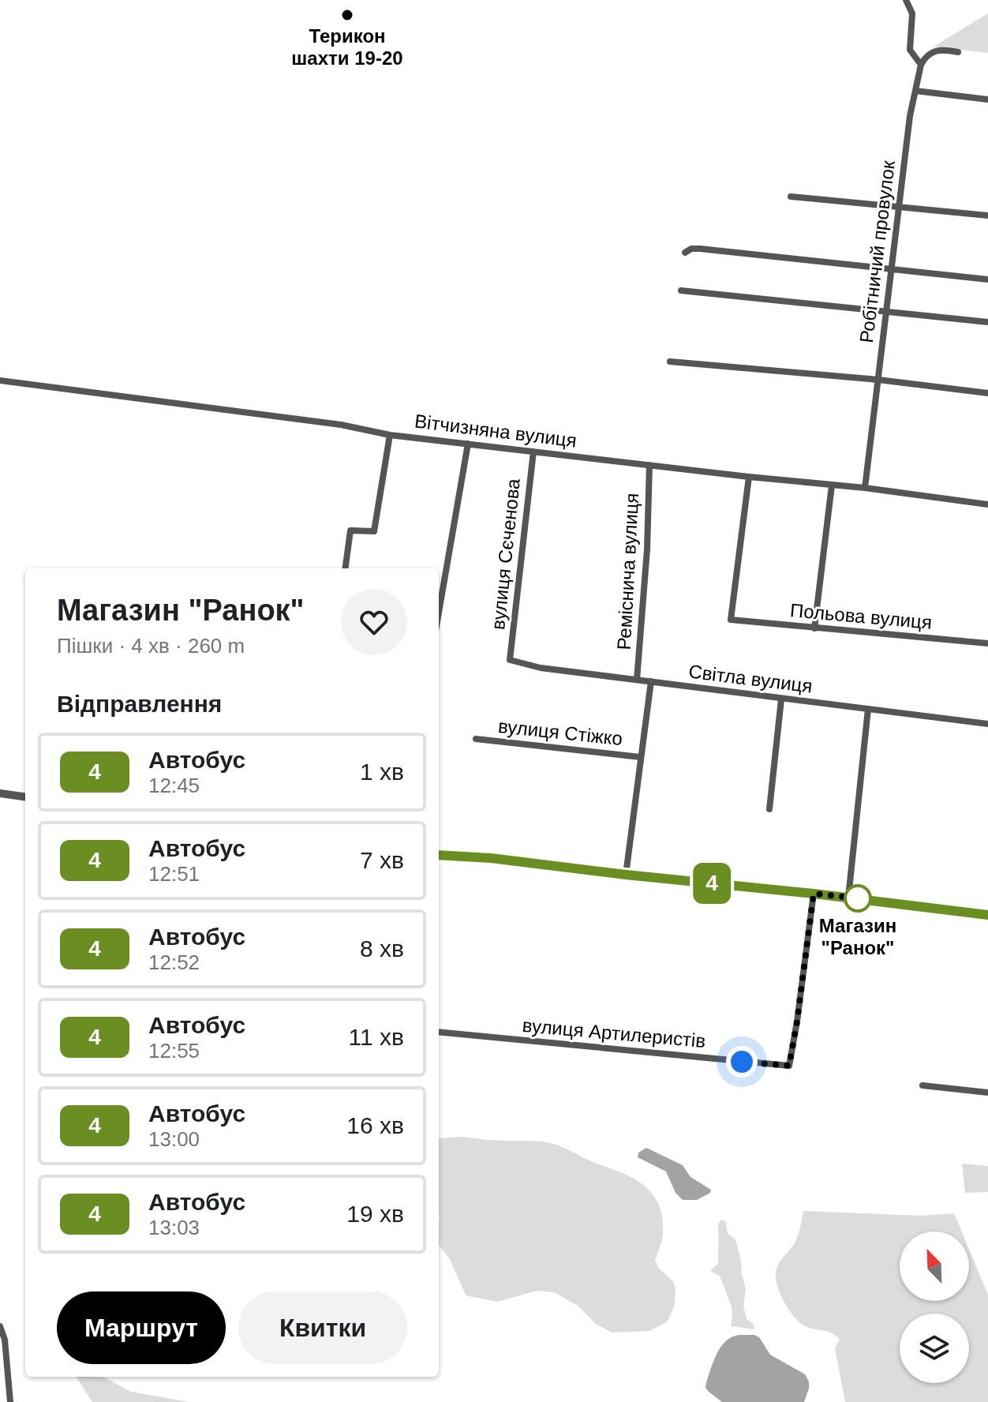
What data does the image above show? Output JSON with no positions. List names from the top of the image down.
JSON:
{
  "streets": {
    "street": [
      "Робітничий провулок",
      "Вітчизняна вулиця",
      "вулиця Сєченова",
      "Реміснича вулиця",
      "Польова вулиця",
      "Світла вулиця",
      "вулиця Стіжко",
      "вулиця Артилеристів"
    ]
  },
  "crossings": [
    ["Робітничий провулок", "Вітчизняна вулиця"],
    ["Вітчизняна вулиця", "вулиця Сєченова"],
    ["Вітчизняна вулиця", "Реміснича вулиця"],
    ["Вітчизняна вулиця", "Польова вулиця"],
    ["вулиця Сєченова", "Світла вулиця"],
    ["Реміснича вулиця", "Світла вулиця"]
  ],
  "places": ["Терикон шахти 19-20", "Магазин \"Ранок\""],
  "lines": ["bus line 4"],
  "north": "top left",
  "page": {
    "on_map": "4",
    "heading": [
      ["Магазин \"Ранок\"", "Пішки · 4 хв · 260 m"],
      "Відправлення"
    ],
    "list": [
      {
        "mark": "4",
        "name": "Автобус",
        "note": "12:45",
        "value": "1 хв"
      },
      {
        "mark": "4",
        "name": "Автобус",
        "note": "12:51",
        "value": "7 хв"
      },
      {
        "mark": "4",
        "name": "Автобус",
        "note": "12:52",
        "value": "8 хв"
      },
      {
        "mark": "4",
        "name": "Автобус",
        "note": "12:55",
        "value": "11 хв"
      },
      {
        "mark": "4",
        "name": "Автобус",
        "note": "13:00",
        "value": "16 хв"
      },
      {
        "mark": "4",
        "name": "Автобус",
        "note": "13:03",
        "value": "19 хв"
      }
    ],
    "buttons": ["Маршрут", "Квитки"]
  }
}
